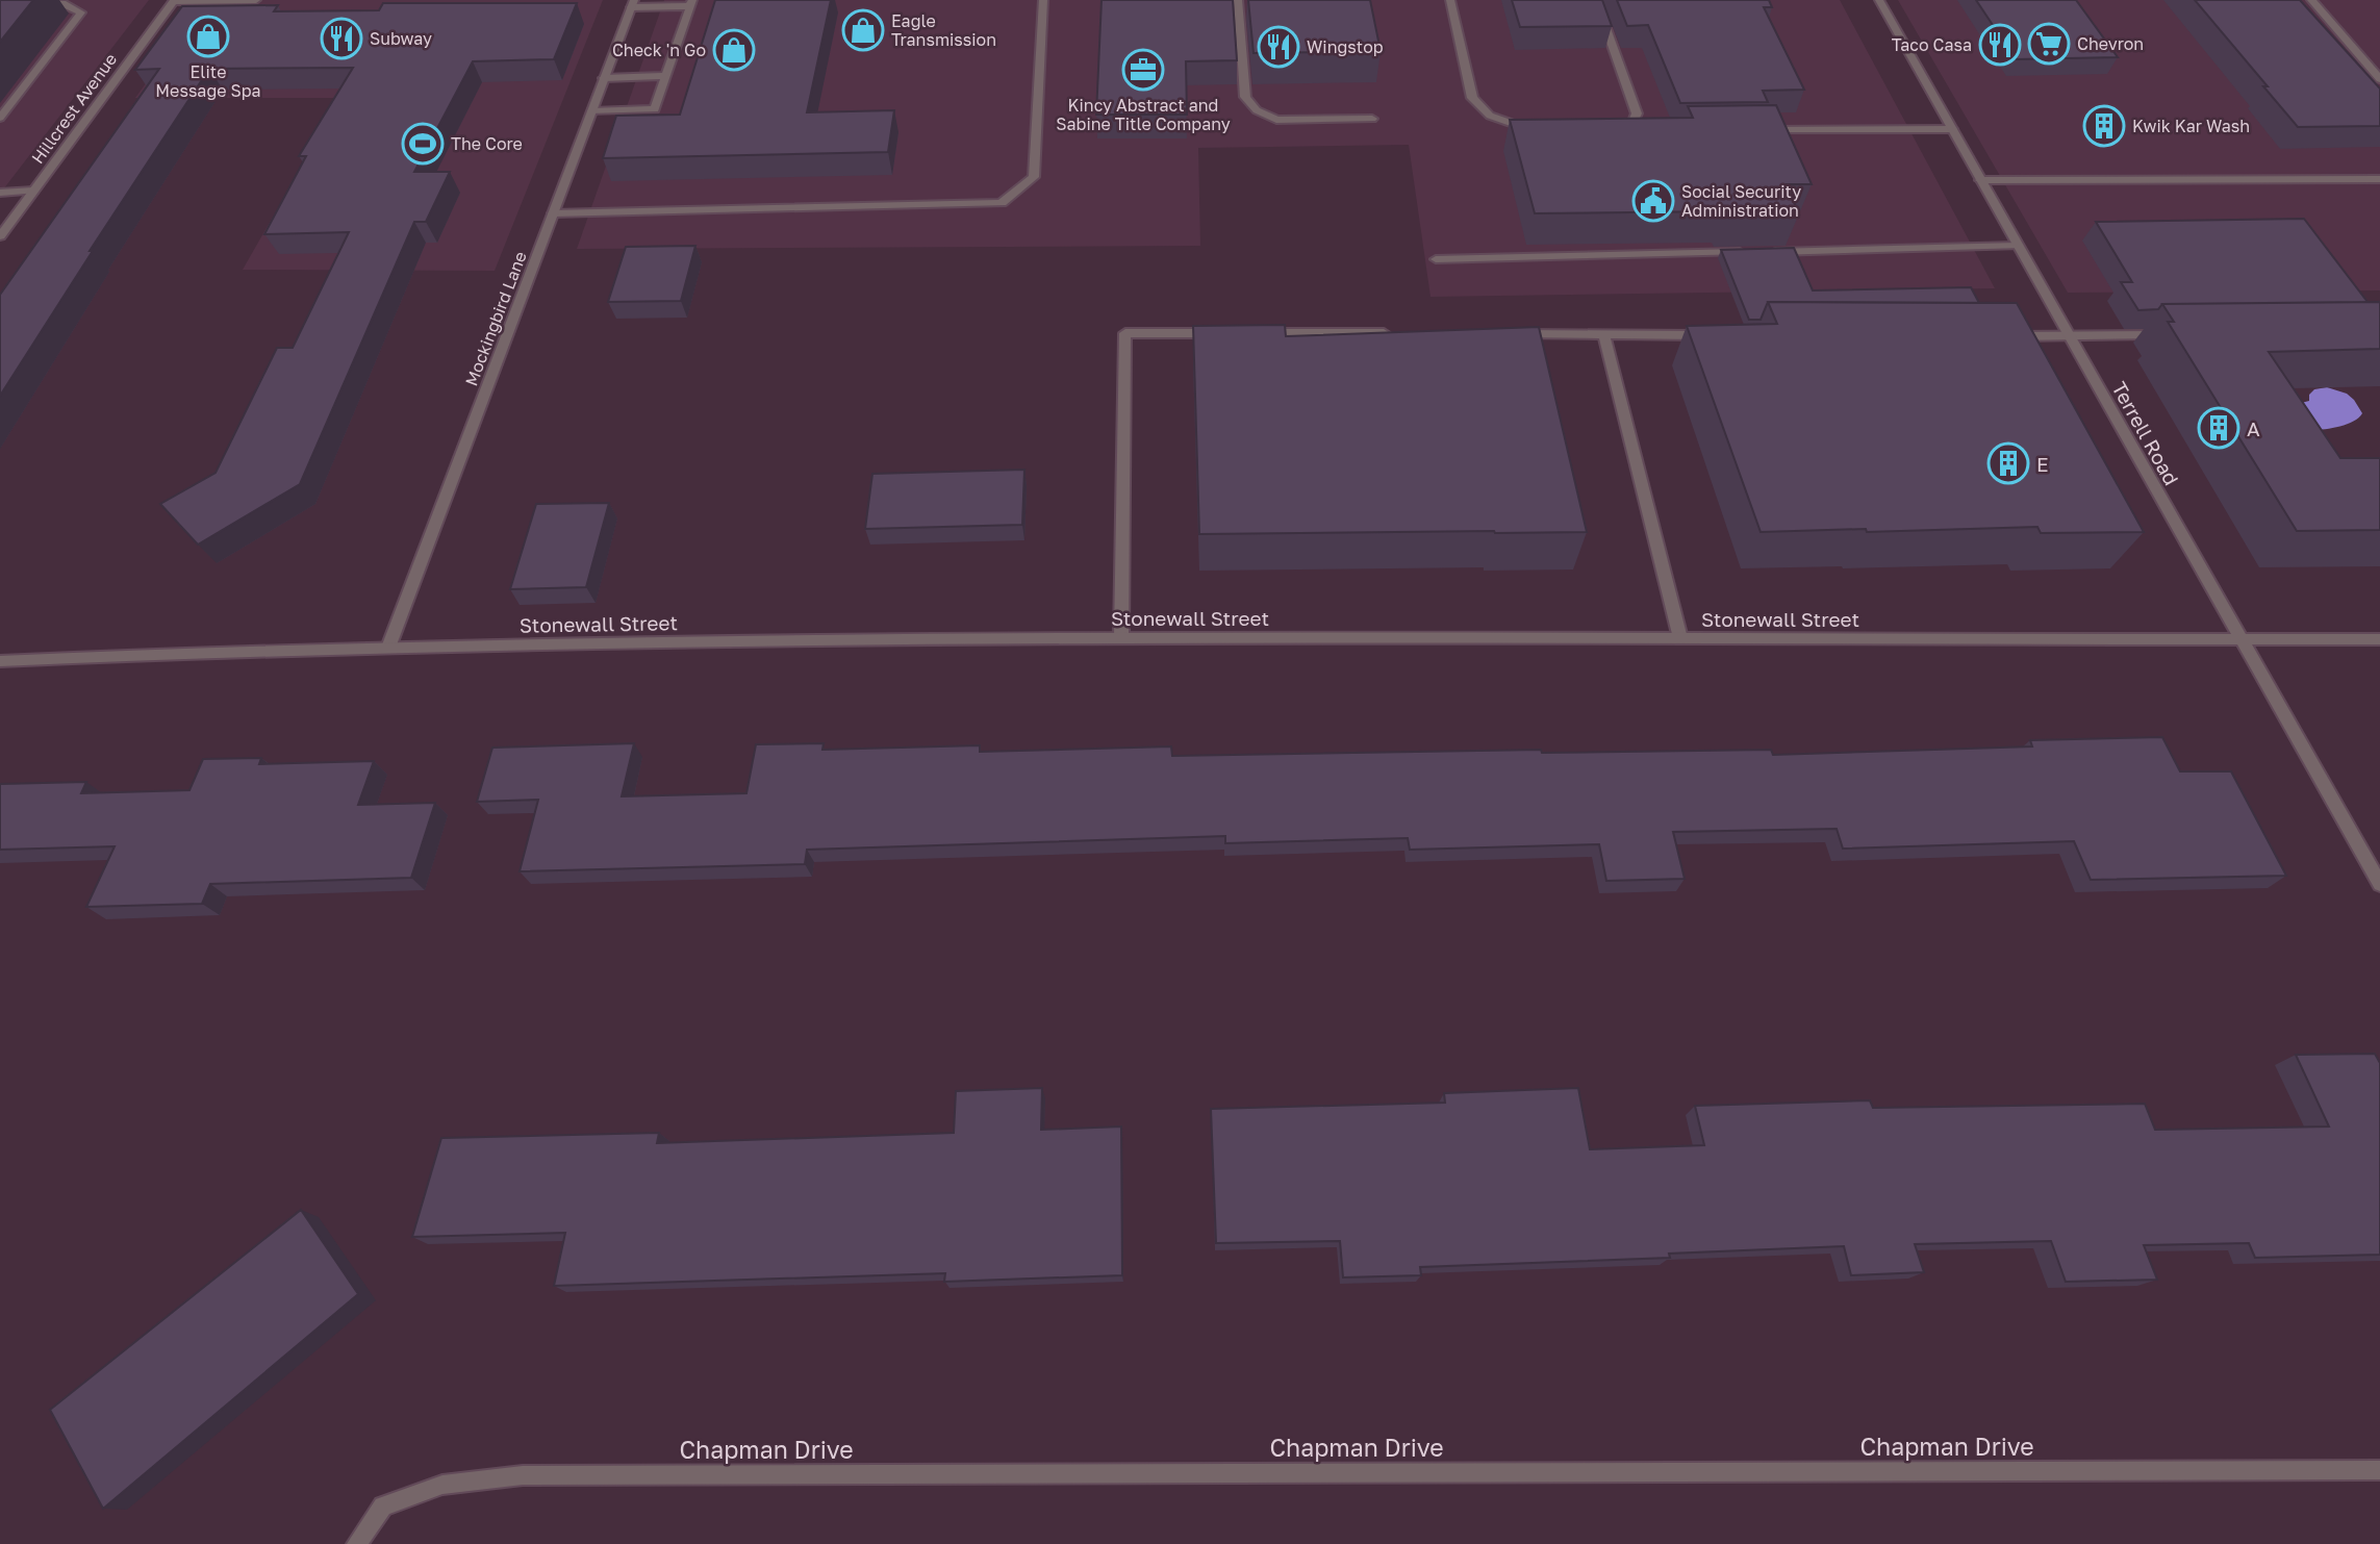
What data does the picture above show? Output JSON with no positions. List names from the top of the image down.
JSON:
{
  "streets": {
    "street": [
      "Hillcrest Avenue",
      "Mockingbird Lane",
      "Terrell Road",
      "Stonewall Street",
      "Chapman Drive"
    ]
  },
  "crossings": [
    ["Mockingbird Lane", "Stonewall Street"],
    ["Terrell Road", "Stonewall Street"]
  ],
  "places": {
    "shop": ["Eagle Transmission", "Elite Message Spa", "Check 'n Go"],
    "restaurant": ["Subway", "Taco Casa", "Wingstop"],
    "supermarket": ["Chevron"],
    "office": ["Kincy Abstract and Sabine Title Company"],
    "building": ["Kwik Kar Wash", "A", "E"],
    "sports": ["The Core"],
    "public building": ["Social Security Administration"]
  }
}
